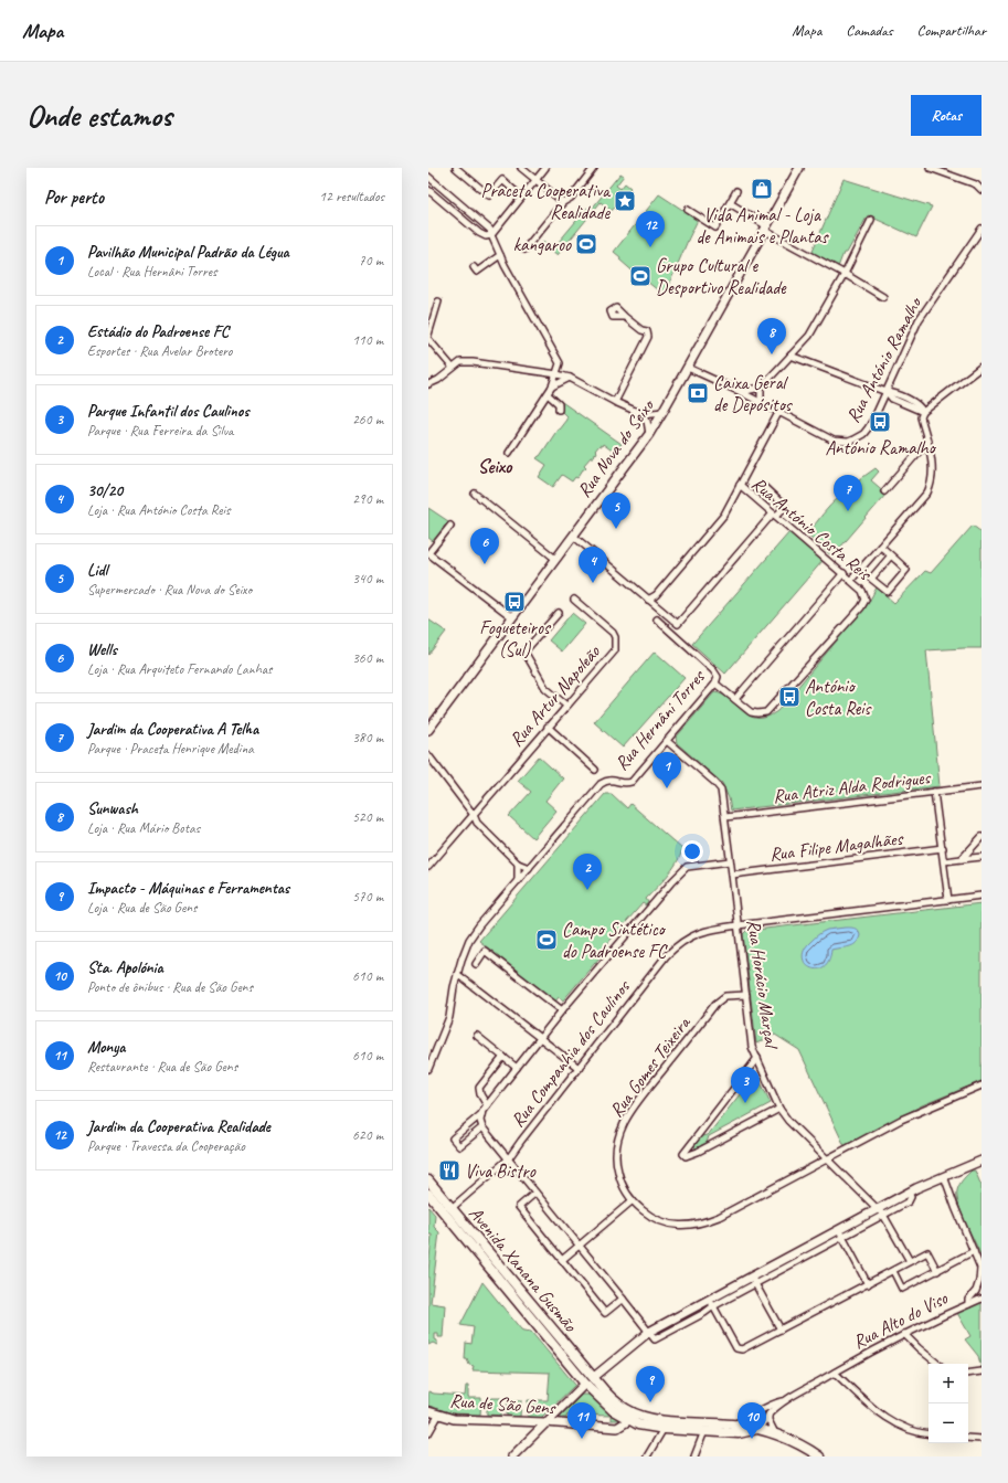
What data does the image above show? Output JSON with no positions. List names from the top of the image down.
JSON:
{
  "streets": {
    "main road": ["Rua Nova do Seixo", "Avenida Xanana Gusmão", "Rua de São Gens"],
    "street": [
      "Rua António Ramalho",
      "Rua António Costa Reis",
      "Rua Artur Napoleão",
      "Rua Hernâni Torres",
      "Rua Atriz Alda Rodrigues",
      "Rua Filipe Magalhães",
      "Rua Horácio Marçal",
      "Rua Companhia dos Caulinos",
      "Rua Gomes Teixeira",
      "Rua Alto do Viso"
    ]
  },
  "crossings": [
    ["Rua António Ramalho", "Rua Nova do Seixo"],
    ["Rua António Costa Reis", "Rua Hernâni Torres"],
    ["Rua Hernâni Torres", "Rua Horácio Marçal"],
    ["Rua Atriz Alda Rodrigues", "Rua Horácio Marçal"],
    ["Rua Filipe Magalhães", "Rua Horácio Marçal"],
    ["Rua Horácio Marçal", "Rua Companhia dos Caulinos"],
    ["Rua Horácio Marçal", "Rua Gomes Teixeira"],
    ["Rua Companhia dos Caulinos", "Avenida Xanana Gusmão"],
    ["Avenida Xanana Gusmão", "Rua de São Gens"]
  ],
  "districts": ["Seixo"],
  "places": {
    "shop": ["Vida Animal - Loja de Animais e Plantas"],
    "place": ["Praceta Cooperativa Realidade"],
    "sports": ["kangaroo", "Grupo Cultural e Desportivo Realidade", "Campo Sintético do Padroense FC"],
    "bank": ["Caixa Geral de Depósitos"],
    "bus stop": ["António Ramalho", "Fogueteiros (Sul)", "António Costa Reis"],
    "restaurant": ["Viva Bistro"]
  },
  "page": {
    "header": "Mapa",
    "nav": ["Mapa", "Camadas", "Compartilhar"],
    "buttons": "Rotas",
    "title": "Onde estamos",
    "heading": ["Por perto", "12 resultados"],
    "pins": [
      "12",
      "8",
      "7",
      "5",
      "6",
      "4",
      "1",
      "2",
      "3",
      "9",
      "10",
      "11"
    ],
    "list": [
      {
        "mark": "1",
        "name": "Pavilhão Municipal Padrão da Légua",
        "note": "Local · Rua Hernâni Torres",
        "value": "70 m"
      },
      {
        "mark": "2",
        "name": "Estádio do Padroense FC",
        "note": "Esportes · Rua Avelar Brotero",
        "value": "110 m"
      },
      {
        "mark": "3",
        "name": "Parque Infantil dos Caulinos",
        "note": "Parque · Rua Ferreira da Silva",
        "value": "260 m"
      },
      {
        "mark": "4",
        "name": "30/20",
        "note": "Loja · Rua António Costa Reis",
        "value": "290 m"
      },
      {
        "mark": "5",
        "name": "Lidl",
        "note": "Supermercado · Rua Nova do Seixo",
        "value": "340 m"
      },
      {
        "mark": "6",
        "name": "Wells",
        "note": "Loja · Rua Arquiteto Fernando Lanhas",
        "value": "360 m"
      },
      {
        "mark": "7",
        "name": "Jardim da Cooperativa A Telha",
        "note": "Parque · Praceta Henrique Medina",
        "value": "380 m"
      },
      {
        "mark": "8",
        "name": "Sunwash",
        "note": "Loja · Rua Mário Botas",
        "value": "520 m"
      },
      {
        "mark": "9",
        "name": "Impacto - Máquinas e Ferramentas",
        "note": "Loja · Rua de São Gens",
        "value": "570 m"
      },
      {
        "mark": "10",
        "name": "Sta. Apolónia",
        "note": "Ponto de ônibus · Rua de São Gens",
        "value": "610 m"
      },
      {
        "mark": "11",
        "name": "Monya",
        "note": "Restaurante · Rua de São Gens",
        "value": "610 m"
      },
      {
        "mark": "12",
        "name": "Jardim da Cooperativa Realidade",
        "note": "Parque · Travessa da Cooperação",
        "value": "620 m"
      }
    ],
    "map_buttons": ["+", "−"]
  }
}
